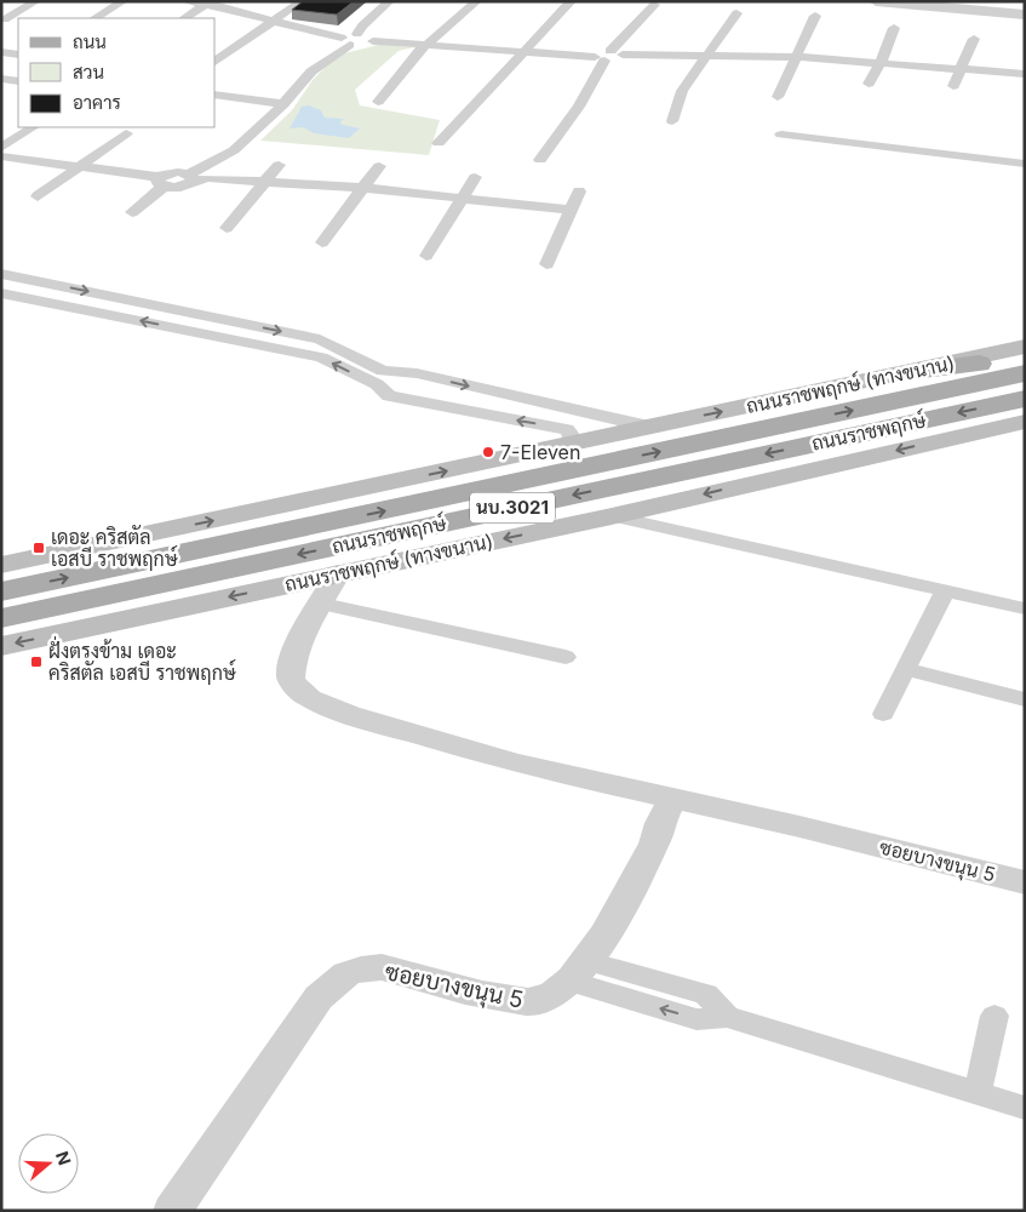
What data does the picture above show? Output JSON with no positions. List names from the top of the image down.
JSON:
{
  "streets": {
    "main road": ["ถนนราชพฤกษ์ (ทางขนาน)", "ถนนราชพฤกษ์", "นบ.3021"],
    "street": ["ซอยบางขนุน 5"]
  },
  "crossings": [
    ["ถนนราชพฤกษ์ (ทางขนาน)", "ซอยบางขนุน 5"]
  ],
  "places": {
    "other": ["7-Eleven"],
    "transit": ["เดอะ คริสตัล เอสบี ราชพฤกษ์", "ฝั่งตรงข้าม เดอะ คริสตัล เอสบี ราชพฤกษ์"]
  },
  "legend": ["ถนน", "สวน", "อาคาร"],
  "north": "right"
}
